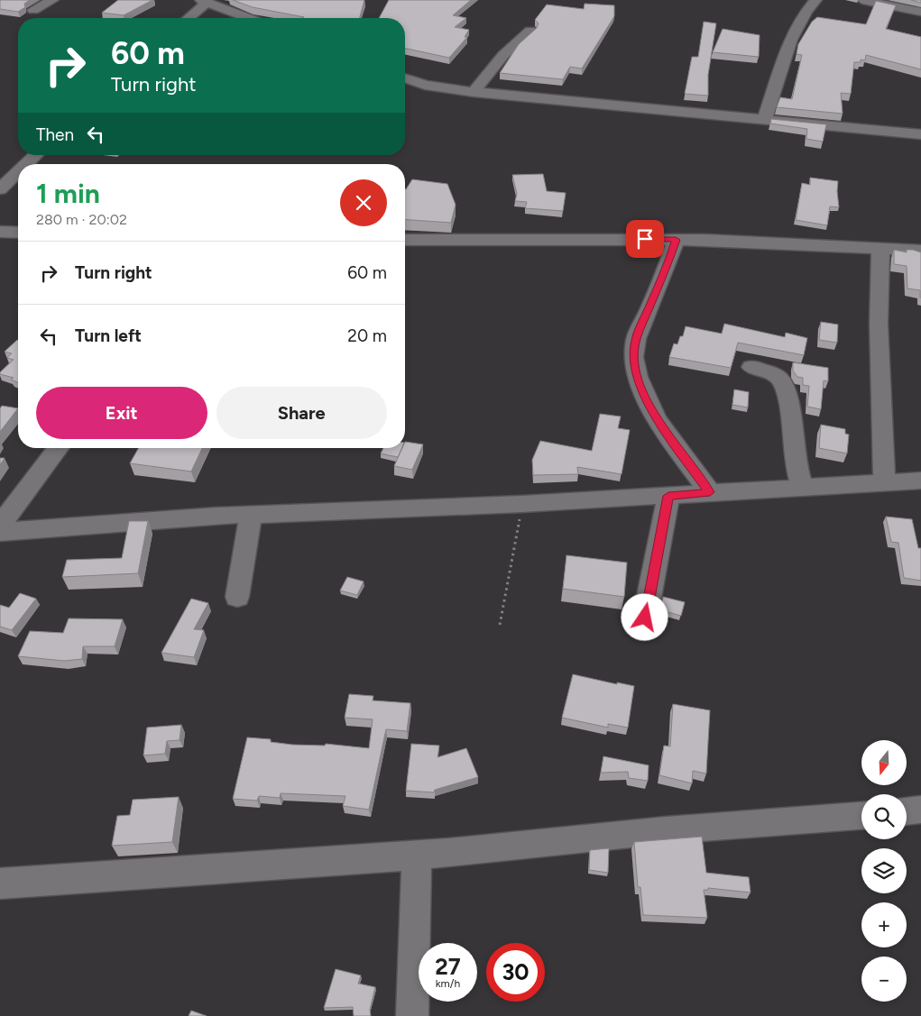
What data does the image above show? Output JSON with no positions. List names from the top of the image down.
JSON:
{
  "north": "bottom",
  "page": {
    "turn": ["60 m", "Turn right"],
    "then": "Then",
    "heading": ["1 min", "280 m · 20:02"],
    "list": [
      {
        "name": "Turn right",
        "value": "60 m"
      },
      {
        "name": "Turn left",
        "value": "20 m"
      }
    ],
    "buttons": ["Exit", "Share"],
    "map_buttons": ["+", "−"],
    "speed": "27 km/h",
    "limit": "30"
  }
}
